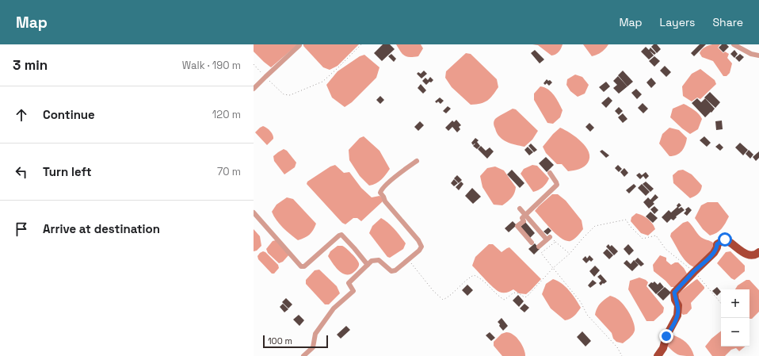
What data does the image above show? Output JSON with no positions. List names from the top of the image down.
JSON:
{
  "scale_bar": "100 m",
  "page": {
    "header": "Map",
    "nav": ["Map", "Layers", "Share"],
    "heading": ["3 min", "Walk · 190 m"],
    "list": [
      ["Continue", "120 m"],
      ["Turn left", "70 m"],
      "Arrive at destination"
    ],
    "map_buttons": ["+", "−"],
    "scale": "100 m"
  }
}
